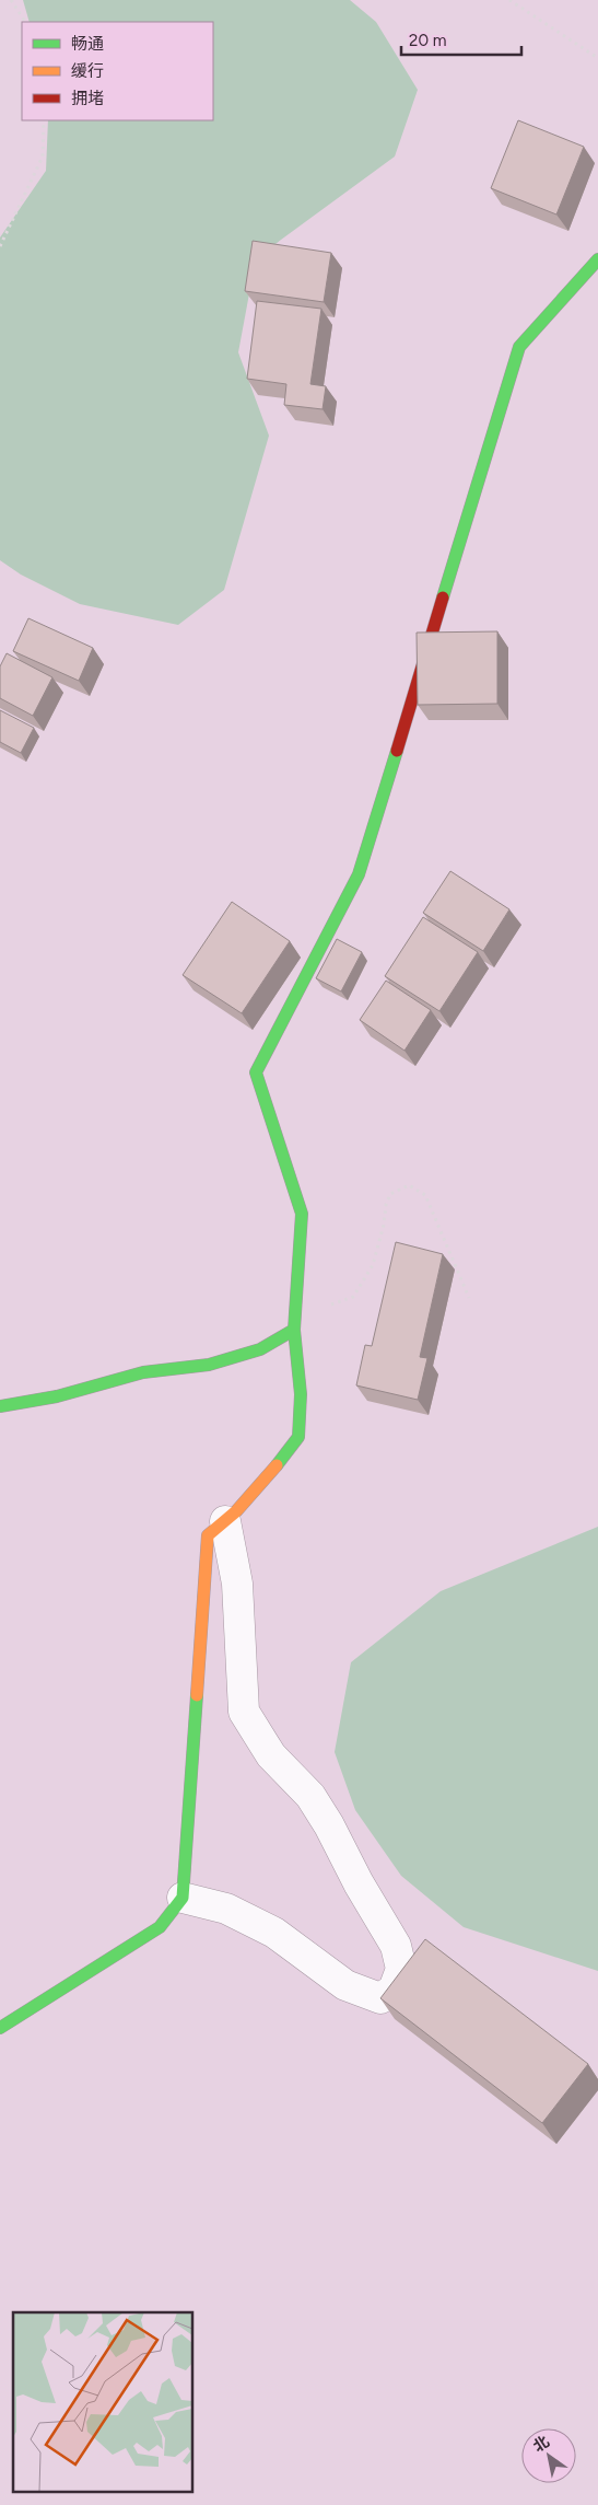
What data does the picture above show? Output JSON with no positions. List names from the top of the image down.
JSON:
{
  "legend": ["畅通", "缓行", "拥堵"],
  "scale_bar": "20 m",
  "north": "top left"
}
